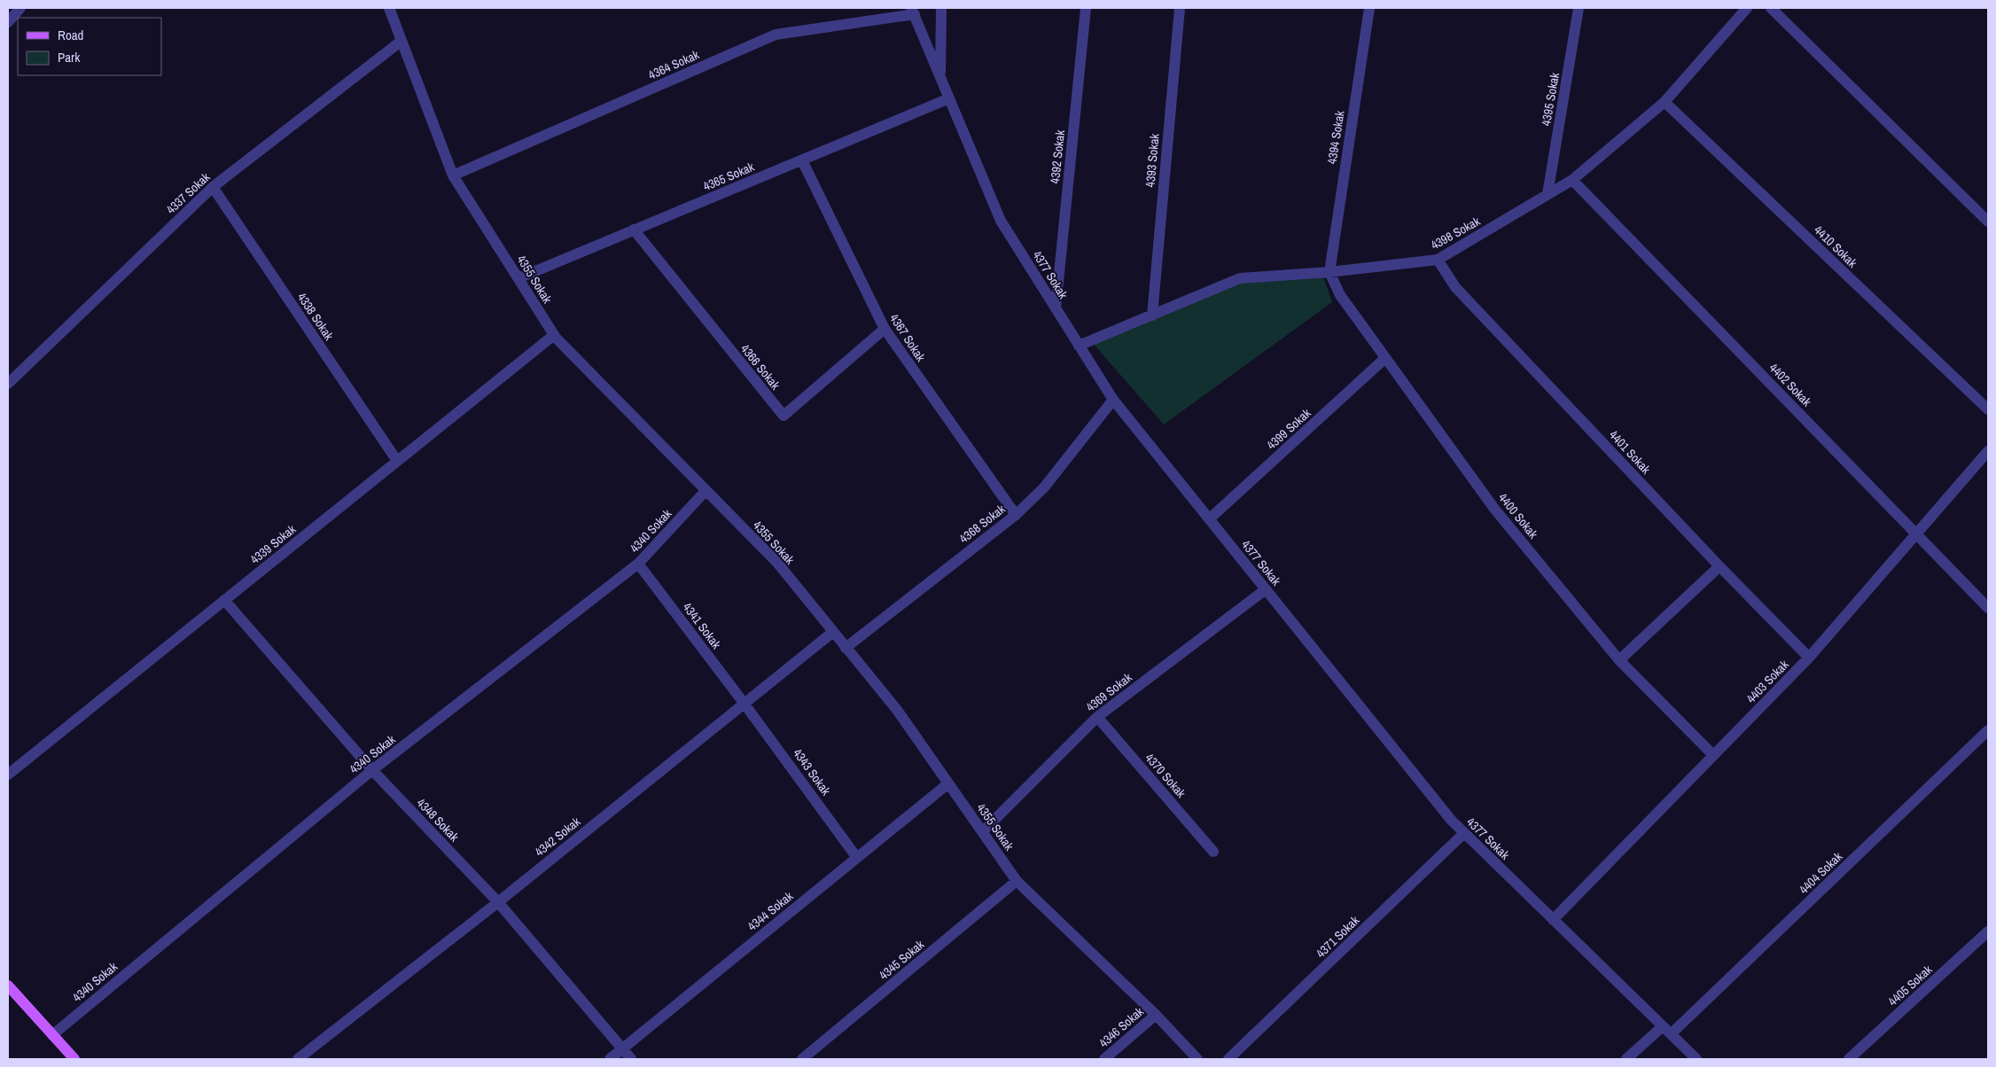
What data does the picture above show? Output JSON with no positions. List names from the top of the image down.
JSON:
{
  "streets": {
    "street": [
      "4364 Sokak",
      "4395 Sokak",
      "4394 Sokak",
      "4392 Sokak",
      "4393 Sokak",
      "4365 Sokak",
      "4337 Sokak",
      "4398 Sokak",
      "4410 Sokak",
      "4377 Sokak",
      "4355 Sokak",
      "4338 Sokak",
      "4367 Sokak",
      "4366 Sokak",
      "4402 Sokak",
      "4399 Sokak",
      "4401 Sokak",
      "4400 Sokak",
      "4368 Sokak",
      "4340 Sokak",
      "4339 Sokak",
      "4341 Sokak",
      "4403 Sokak",
      "4369 Sokak",
      "4343 Sokak",
      "4370 Sokak",
      "4348 Sokak",
      "4342 Sokak",
      "4404 Sokak",
      "4344 Sokak",
      "4371 Sokak",
      "4345 Sokak",
      "4405 Sokak",
      "4346 Sokak"
    ]
  },
  "crossings": [
    ["4364 Sokak", "4377 Sokak"],
    ["4364 Sokak", "4355 Sokak"],
    ["4395 Sokak", "4398 Sokak"],
    ["4394 Sokak", "4398 Sokak"],
    ["4394 Sokak", "4400 Sokak"],
    ["4392 Sokak", "4377 Sokak"],
    ["4393 Sokak", "4398 Sokak"],
    ["4365 Sokak", "4377 Sokak"],
    ["4365 Sokak", "4355 Sokak"],
    ["4365 Sokak", "4367 Sokak"],
    ["4365 Sokak", "4366 Sokak"],
    ["4337 Sokak", "4355 Sokak"],
    ["4337 Sokak", "4338 Sokak"],
    ["4398 Sokak", "4410 Sokak"],
    ["4398 Sokak", "4377 Sokak"],
    ["4398 Sokak", "4402 Sokak"],
    ["4398 Sokak", "4401 Sokak"],
    ["4398 Sokak", "4400 Sokak"],
    ["4377 Sokak", "4399 Sokak"],
    ["4377 Sokak", "4368 Sokak"],
    ["4377 Sokak", "4403 Sokak"],
    ["4377 Sokak", "4369 Sokak"],
    ["4377 Sokak", "4404 Sokak"],
    ["4377 Sokak", "4371 Sokak"],
    ["4355 Sokak", "4368 Sokak"],
    ["4355 Sokak", "4340 Sokak"],
    ["4355 Sokak", "4339 Sokak"],
    ["4355 Sokak", "4369 Sokak"],
    ["4355 Sokak", "4342 Sokak"],
    ["4355 Sokak", "4344 Sokak"],
    ["4355 Sokak", "4345 Sokak"],
    ["4355 Sokak", "4346 Sokak"],
    ["4338 Sokak", "4339 Sokak"],
    ["4367 Sokak", "4366 Sokak"],
    ["4367 Sokak", "4368 Sokak"],
    ["4402 Sokak", "4403 Sokak"],
    ["4399 Sokak", "4400 Sokak"],
    ["4401 Sokak", "4403 Sokak"],
    ["4400 Sokak", "4403 Sokak"],
    ["4340 Sokak", "4341 Sokak"],
    ["4340 Sokak", "4348 Sokak"],
    ["4339 Sokak", "4348 Sokak"],
    ["4341 Sokak", "4343 Sokak"],
    ["4341 Sokak", "4342 Sokak"],
    ["4369 Sokak", "4370 Sokak"],
    ["4343 Sokak", "4342 Sokak"],
    ["4343 Sokak", "4344 Sokak"],
    ["4348 Sokak", "4342 Sokak"],
    ["4348 Sokak", "4344 Sokak"]
  ],
  "legend": ["Road", "Park"]
}
